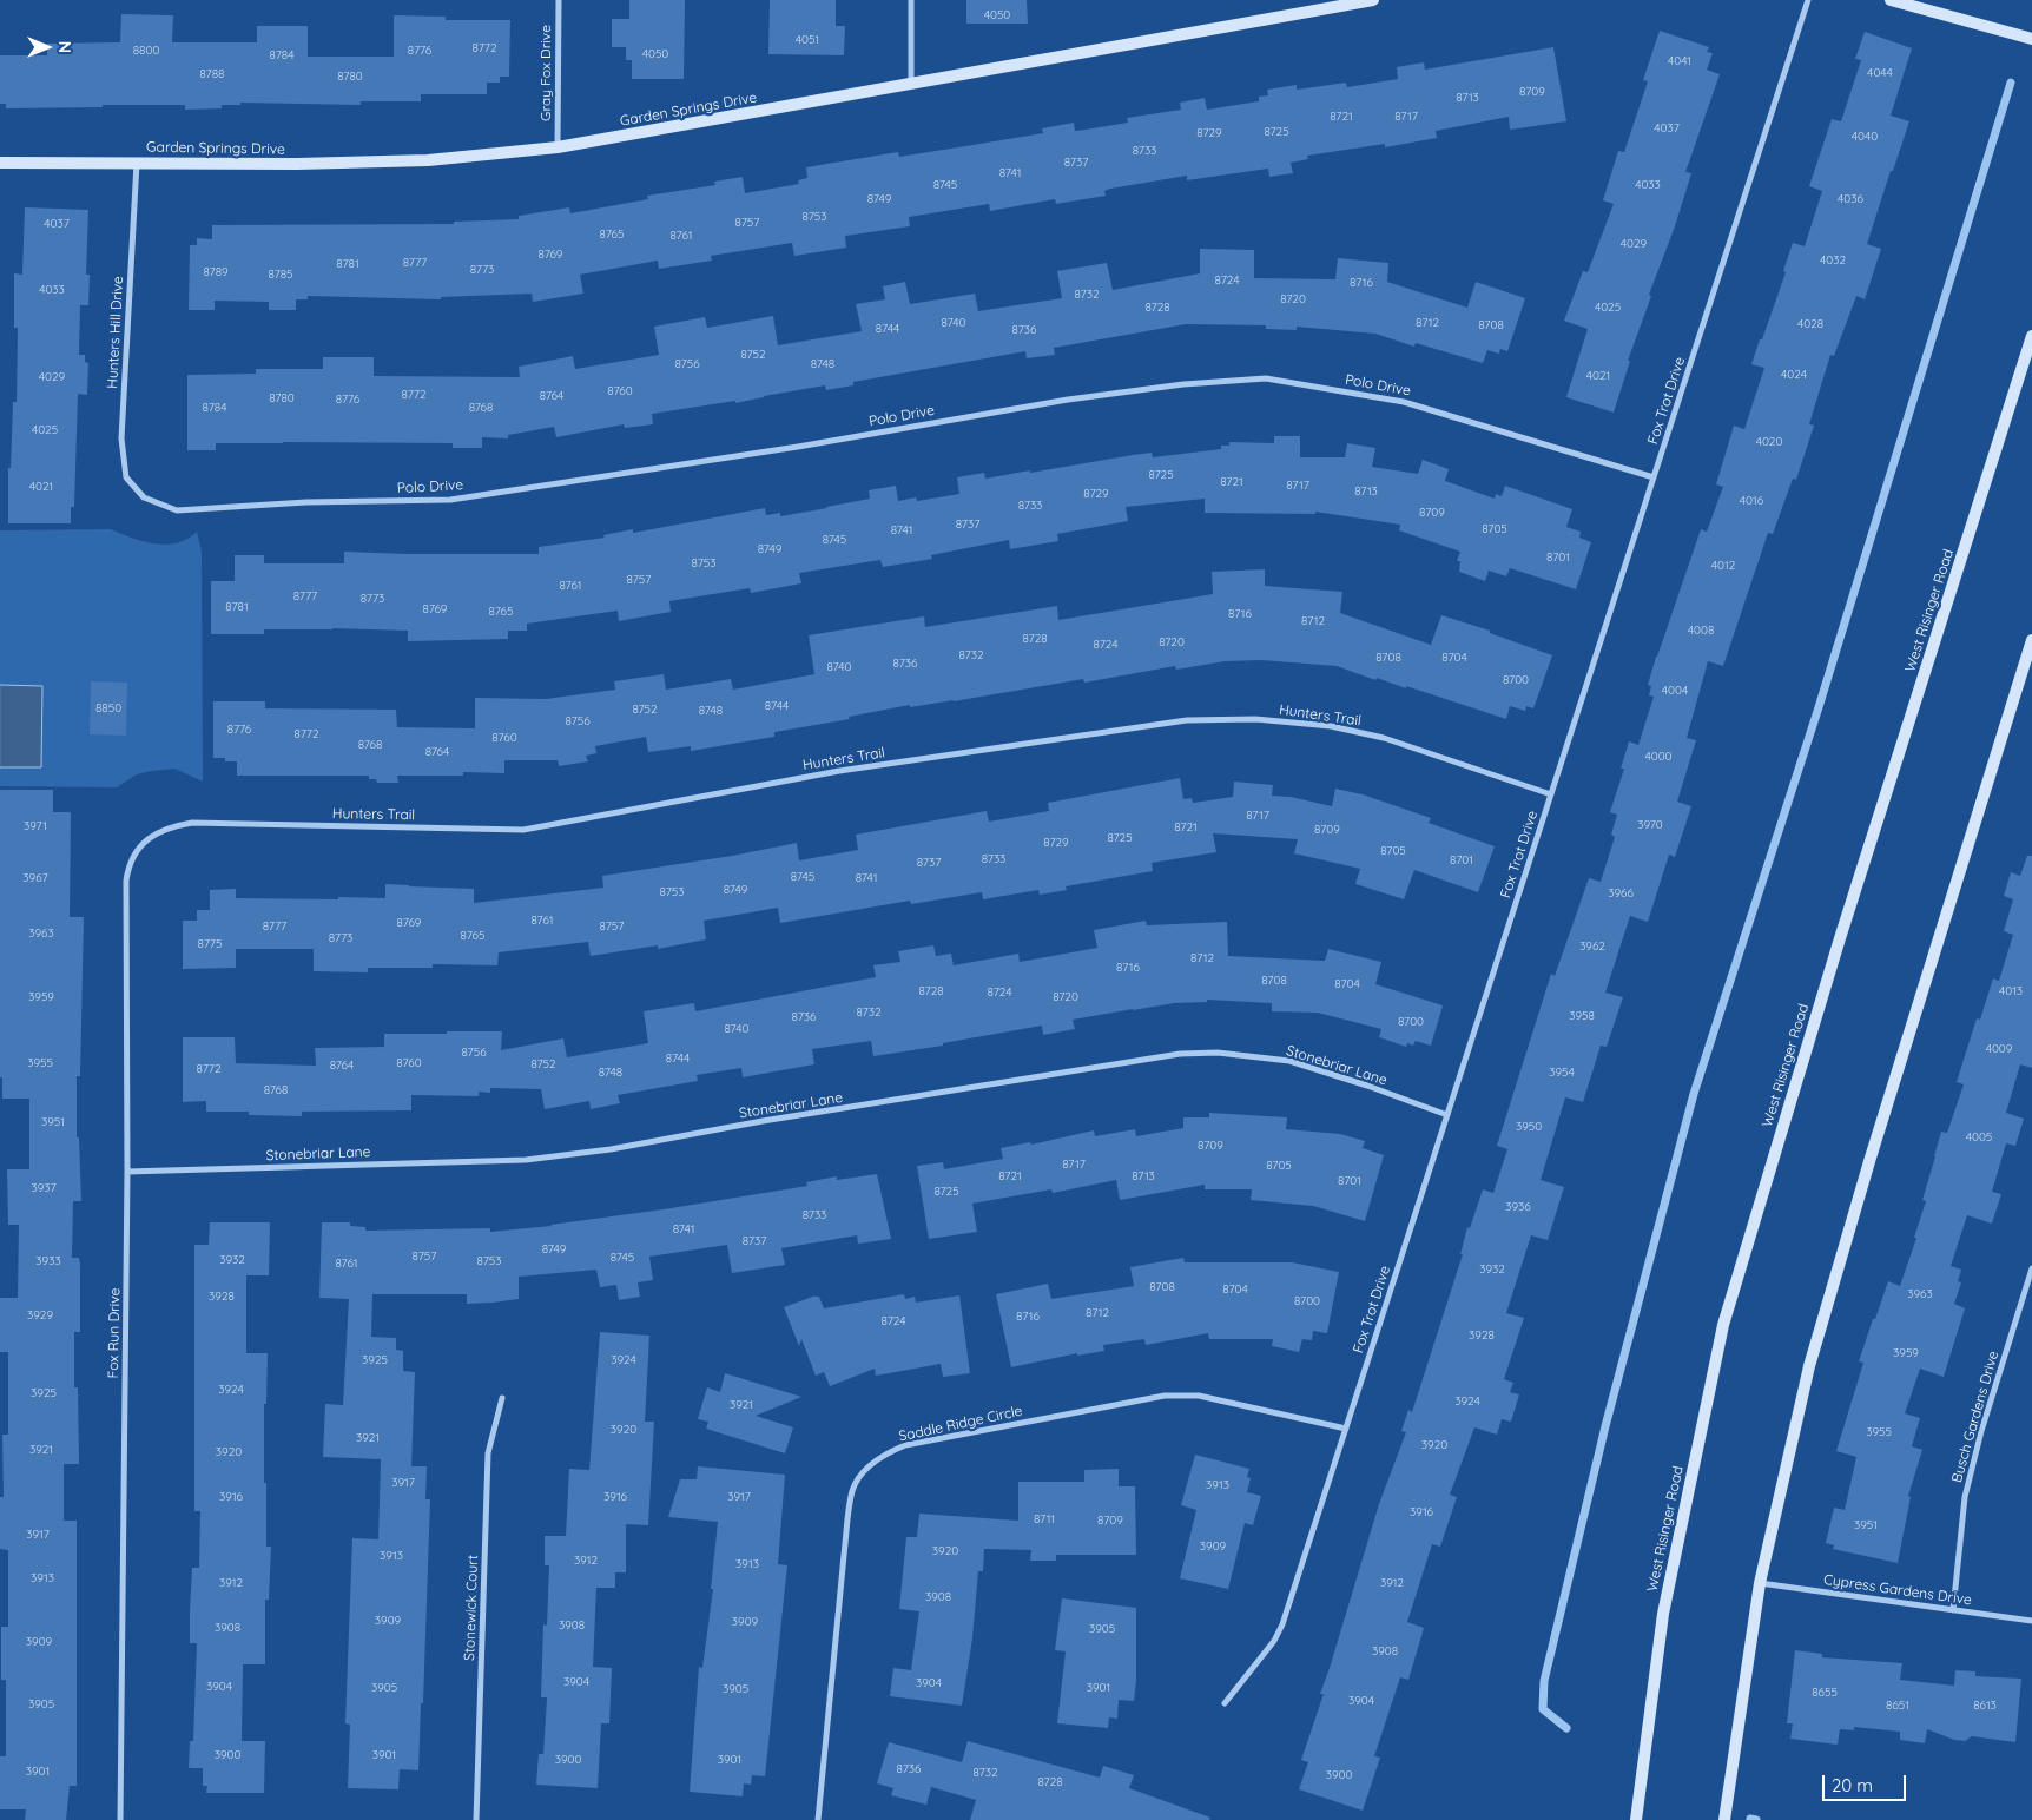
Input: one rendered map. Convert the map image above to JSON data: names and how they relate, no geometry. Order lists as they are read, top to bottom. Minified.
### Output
{"streets":{"main road":["Garden Springs Drive","West Risinger Road"],"street":["Gray Fox Drive","Hunters Hill Drive","Polo Drive","Fox Trot Drive","Hunters Trail","Stonebriar Lane","Fox Run Drive","Busch Gardens Drive","Saddle Ridge Circle","Cypress Gardens Drive","Stonewick Court"]},"crossings":[["Gray Fox Drive","Garden Springs Drive"],["Garden Springs Drive","Hunters Hill Drive"],["Hunters Hill Drive","Polo Drive"],["Polo Drive","Fox Trot Drive"],["Fox Trot Drive","Hunters Trail"],["Fox Trot Drive","Stonebriar Lane"],["Fox Trot Drive","Saddle Ridge Circle"],["Hunters Trail","Fox Run Drive"],["Stonebriar Lane","Fox Run Drive"],["Busch Gardens Drive","Cypress Gardens Drive"]],"house_numbers":["4050","4051","8772","8800","8776","4050","8784","4041","4044","8788","8780","8709","8713","8721","8717","4037","8725","8729","4040","8733","8737","8741","8745","4033","8749","4036","8753","8757","4037","8765","8761","4029","8769","4032","8777","8781","8773","8789","8785","8724","8716","4033","8732","8720","8728","4025","8740","8712","4028","8708","8744","8736","8752","8756","8748","4024","4021","4029","8760","8772","8764","8780","8776","8784","8768","4025","4020","8725","8721","8717","4021","8713","8729","4016","8733","8709","8737","8705","8741","8745","8749","8701","8753","4012","8757","8761","8777","8773","8781","8769","8765","8716","8712","4008","8728","8720","8724","8732","8708","8704","8736","8740","8700","4004","8744","8850","8752","8748","8756","8776","8772","8760","8768","8764","4000","8717","3970","3971","8721","8709","8725","8729","8705","8733","8701","8737","8745","3967","8741","8749","8753","3966","8761","8769","8777","8757","3963","8765","8773","8775","3962","8712","8716","8708","8704","8728","4013","8724","3959","8720","8732","3958","8736","8700","8740","4009","8756","8744","3955","8760","8752","8764","8772","8748","3954","8768","3951","3950","4005","8709","8717","8705","8721","8713","8701","3937","8725","3936","8733","8741","8737","8749","8757","8745","3932","3933","8753","8761","3932","8708","8704","3963","3928","8700","8712","3929","8716","8724","3928","3959","3925","3924","3924","3925","3924","3921","3920","3955","3921","3920","3921","3920","3917","3913","3916","3916","3917","3916","8711","8709","3951","3917","3909","3920","3913","3912","3913","3913","3912","3912","3908","3909","3909","3908","3908","3905","3909","3908","3904","3904","3904","3905","3901","3905","8655","3904","3905","8651","8613","3900","3901","3900","3901","8736","3901","8732","3900","8728"],"scale_bar":"20 m","north":"right"}
